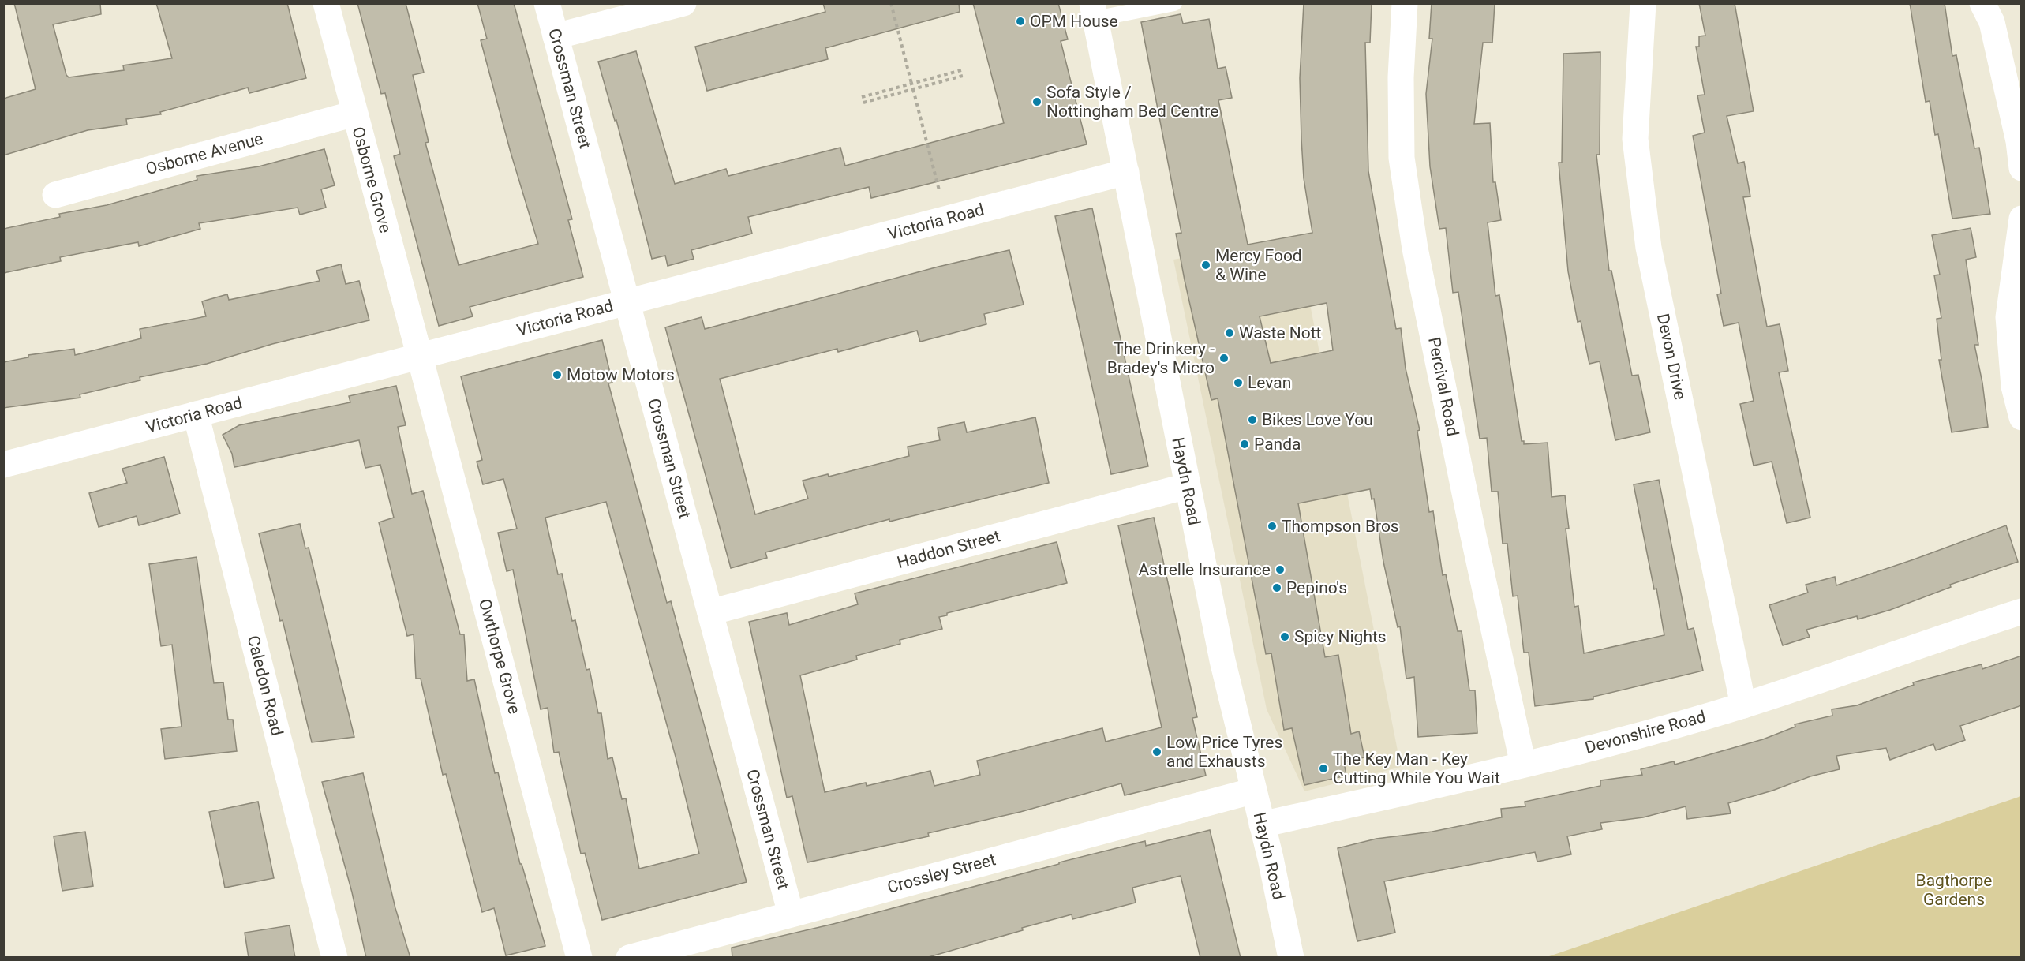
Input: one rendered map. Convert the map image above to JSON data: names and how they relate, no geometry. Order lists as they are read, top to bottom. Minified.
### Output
{"streets":{"street":["Crossman Street","Osborne Avenue","Osborne Grove","Victoria Road","Devon Drive","Percival Road","Haydn Road","Haddon Street","Owthorpe Grove","Caledon Road","Devonshire Road","Crossley Street"]},"crossings":[["Crossman Street","Victoria Road"],["Crossman Street","Haddon Street"],["Crossman Street","Crossley Street"],["Osborne Avenue","Osborne Grove"],["Osborne Grove","Victoria Road"],["Osborne Grove","Owthorpe Grove"],["Victoria Road","Haydn Road"],["Victoria Road","Owthorpe Grove"],["Victoria Road","Caledon Road"],["Devon Drive","Devonshire Road"],["Percival Road","Devonshire Road"],["Haydn Road","Haddon Street"],["Haydn Road","Devonshire Road"],["Haydn Road","Crossley Street"]],"parks":["Bagthorpe Gardens"],"places":["OPM House","Sofa Style / Nottingham Bed Centre","Mercy Food & Wine","Waste Nott","The Drinkery - Bradey's Micro","Motow Motors","Levan","Bikes Love You","Panda","Thompson Bros","Astrelle Insurance","Pepino's","Spicy Nights","Low Price Tyres and Exhausts","The Key Man - Key Cutting While You Wait"]}
